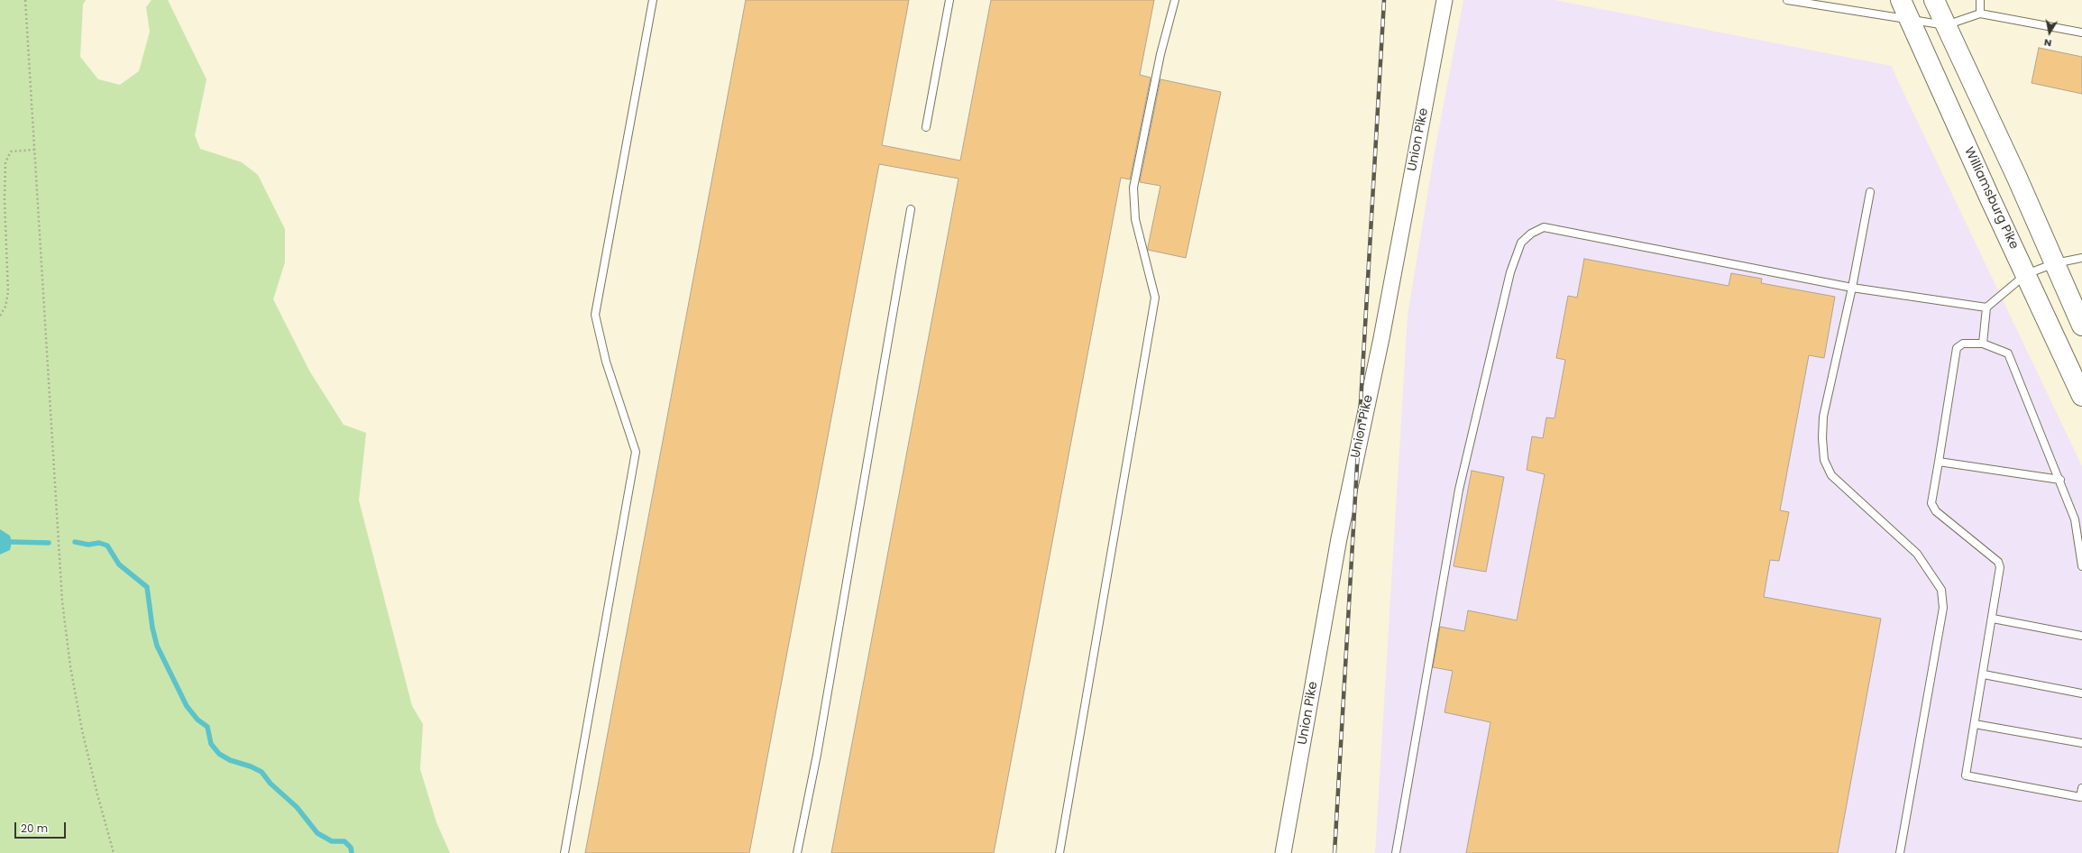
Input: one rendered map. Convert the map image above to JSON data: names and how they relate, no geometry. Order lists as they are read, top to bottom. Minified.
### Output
{"streets":{"main road":["Williamsburg Pike"],"street":["Union Pike"]},"scale_bar":"20 m","north":"bottom"}
